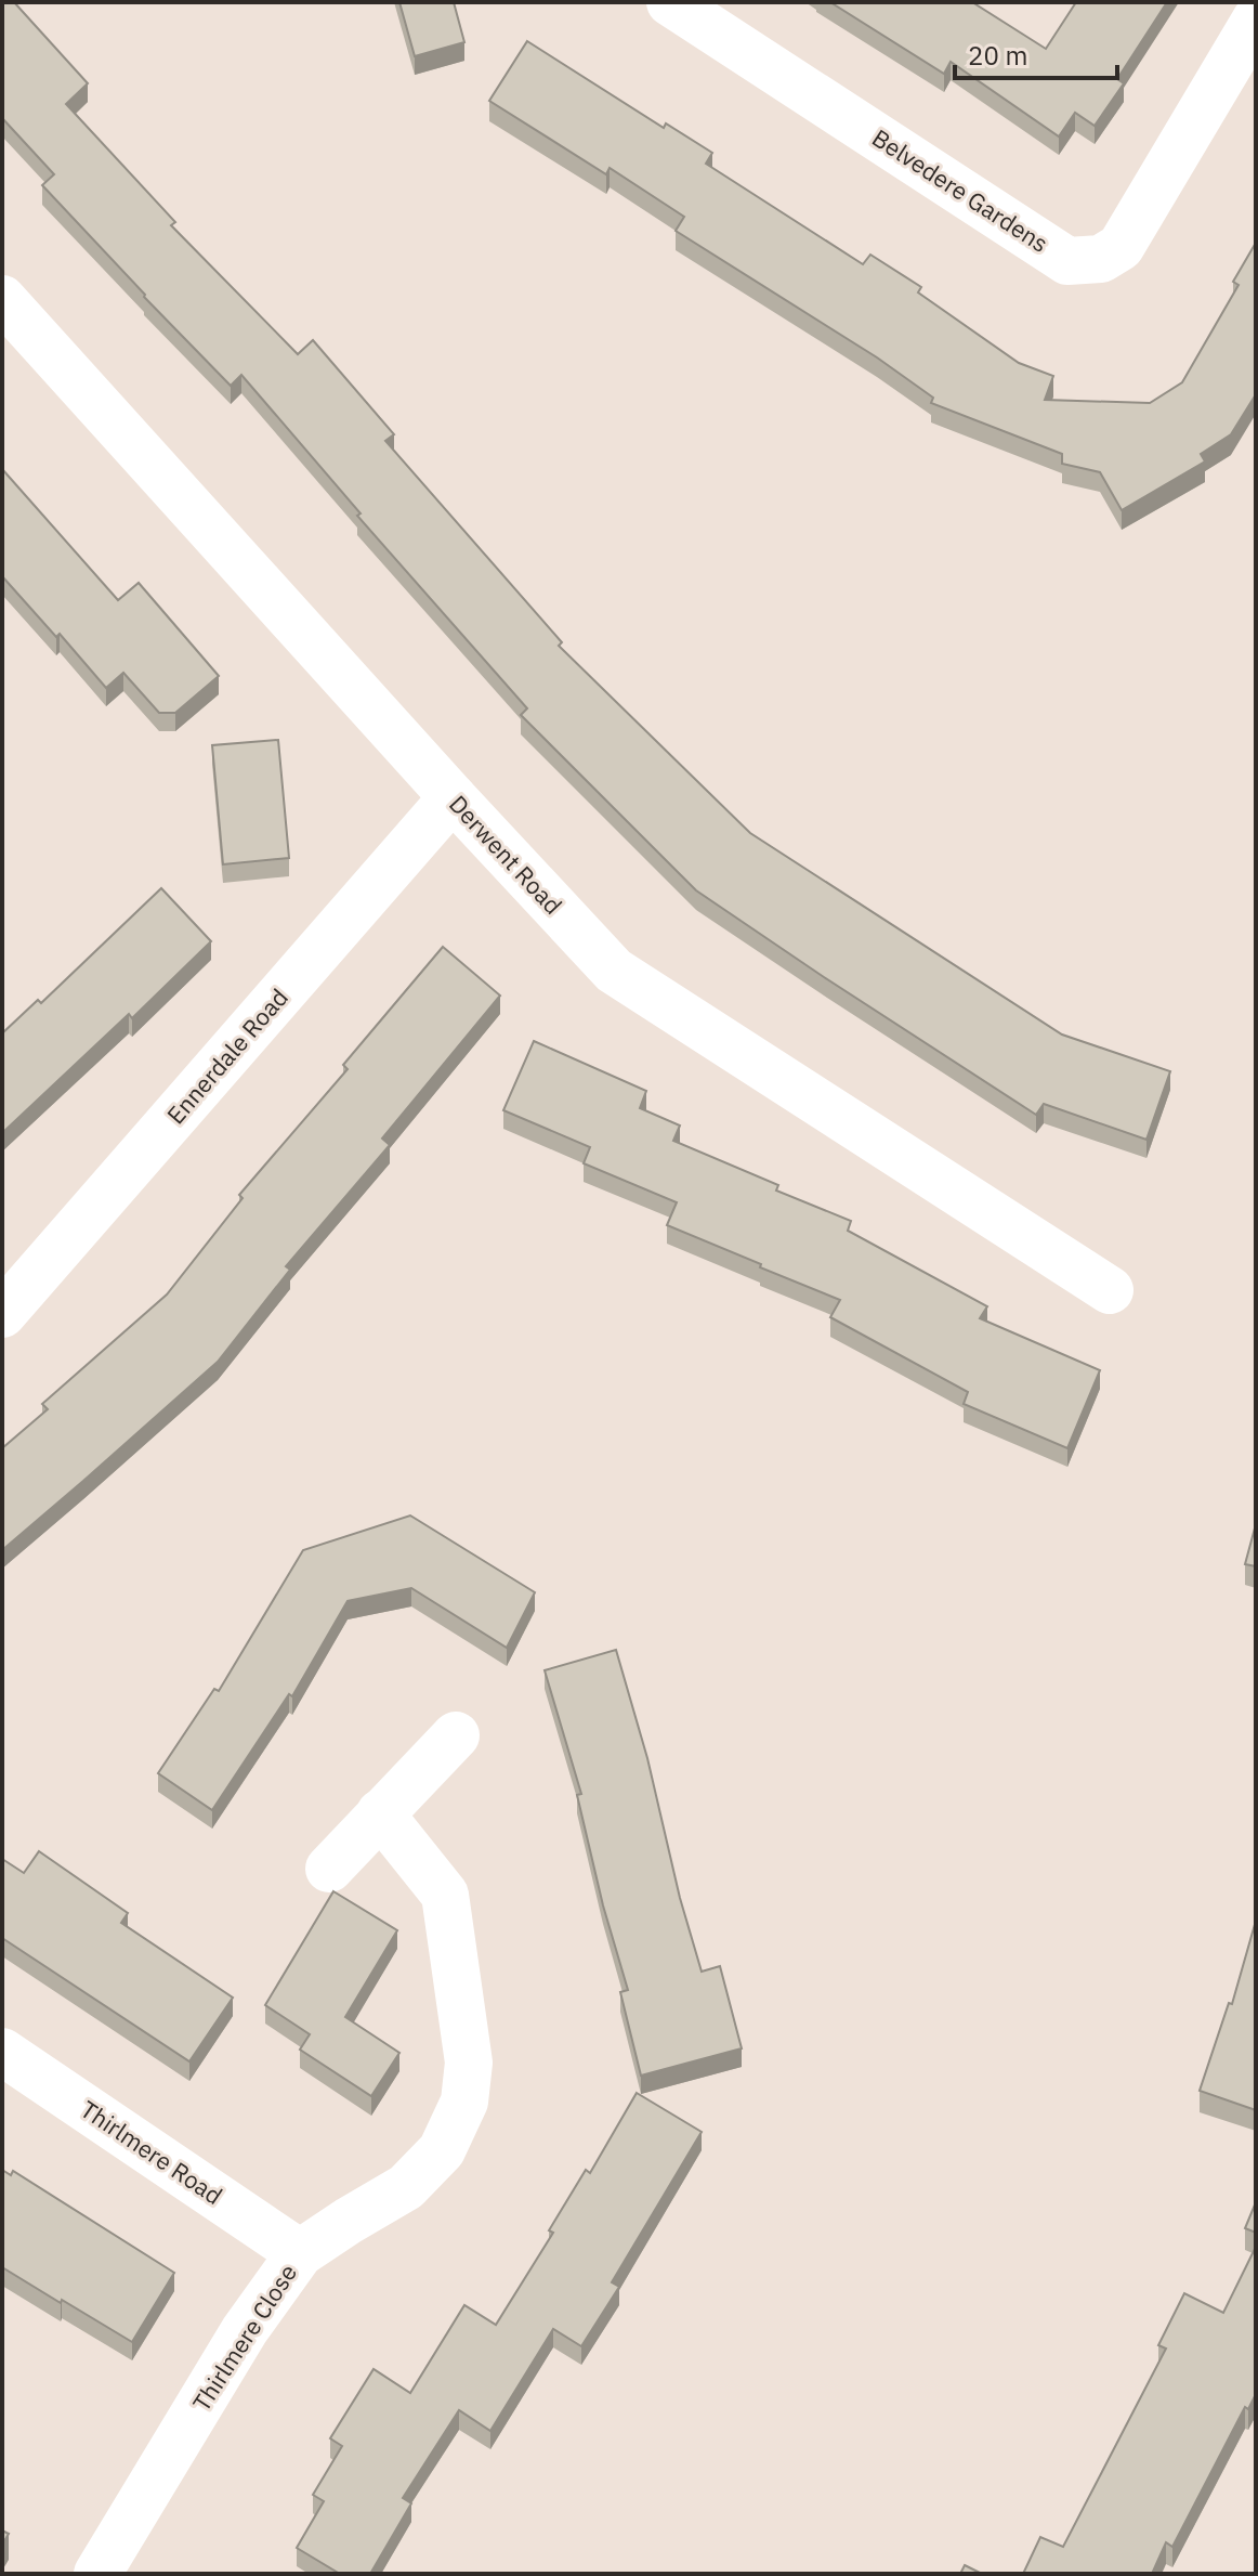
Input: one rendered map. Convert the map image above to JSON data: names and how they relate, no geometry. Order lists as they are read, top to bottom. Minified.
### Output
{"streets":{"street":["Belvedere Gardens","Derwent Road","Ennerdale Road","Thirlmere Road","Thirlmere Close"]},"crossings":[["Derwent Road","Ennerdale Road"],["Thirlmere Road","Thirlmere Close"]],"scale_bar":"20 m"}
